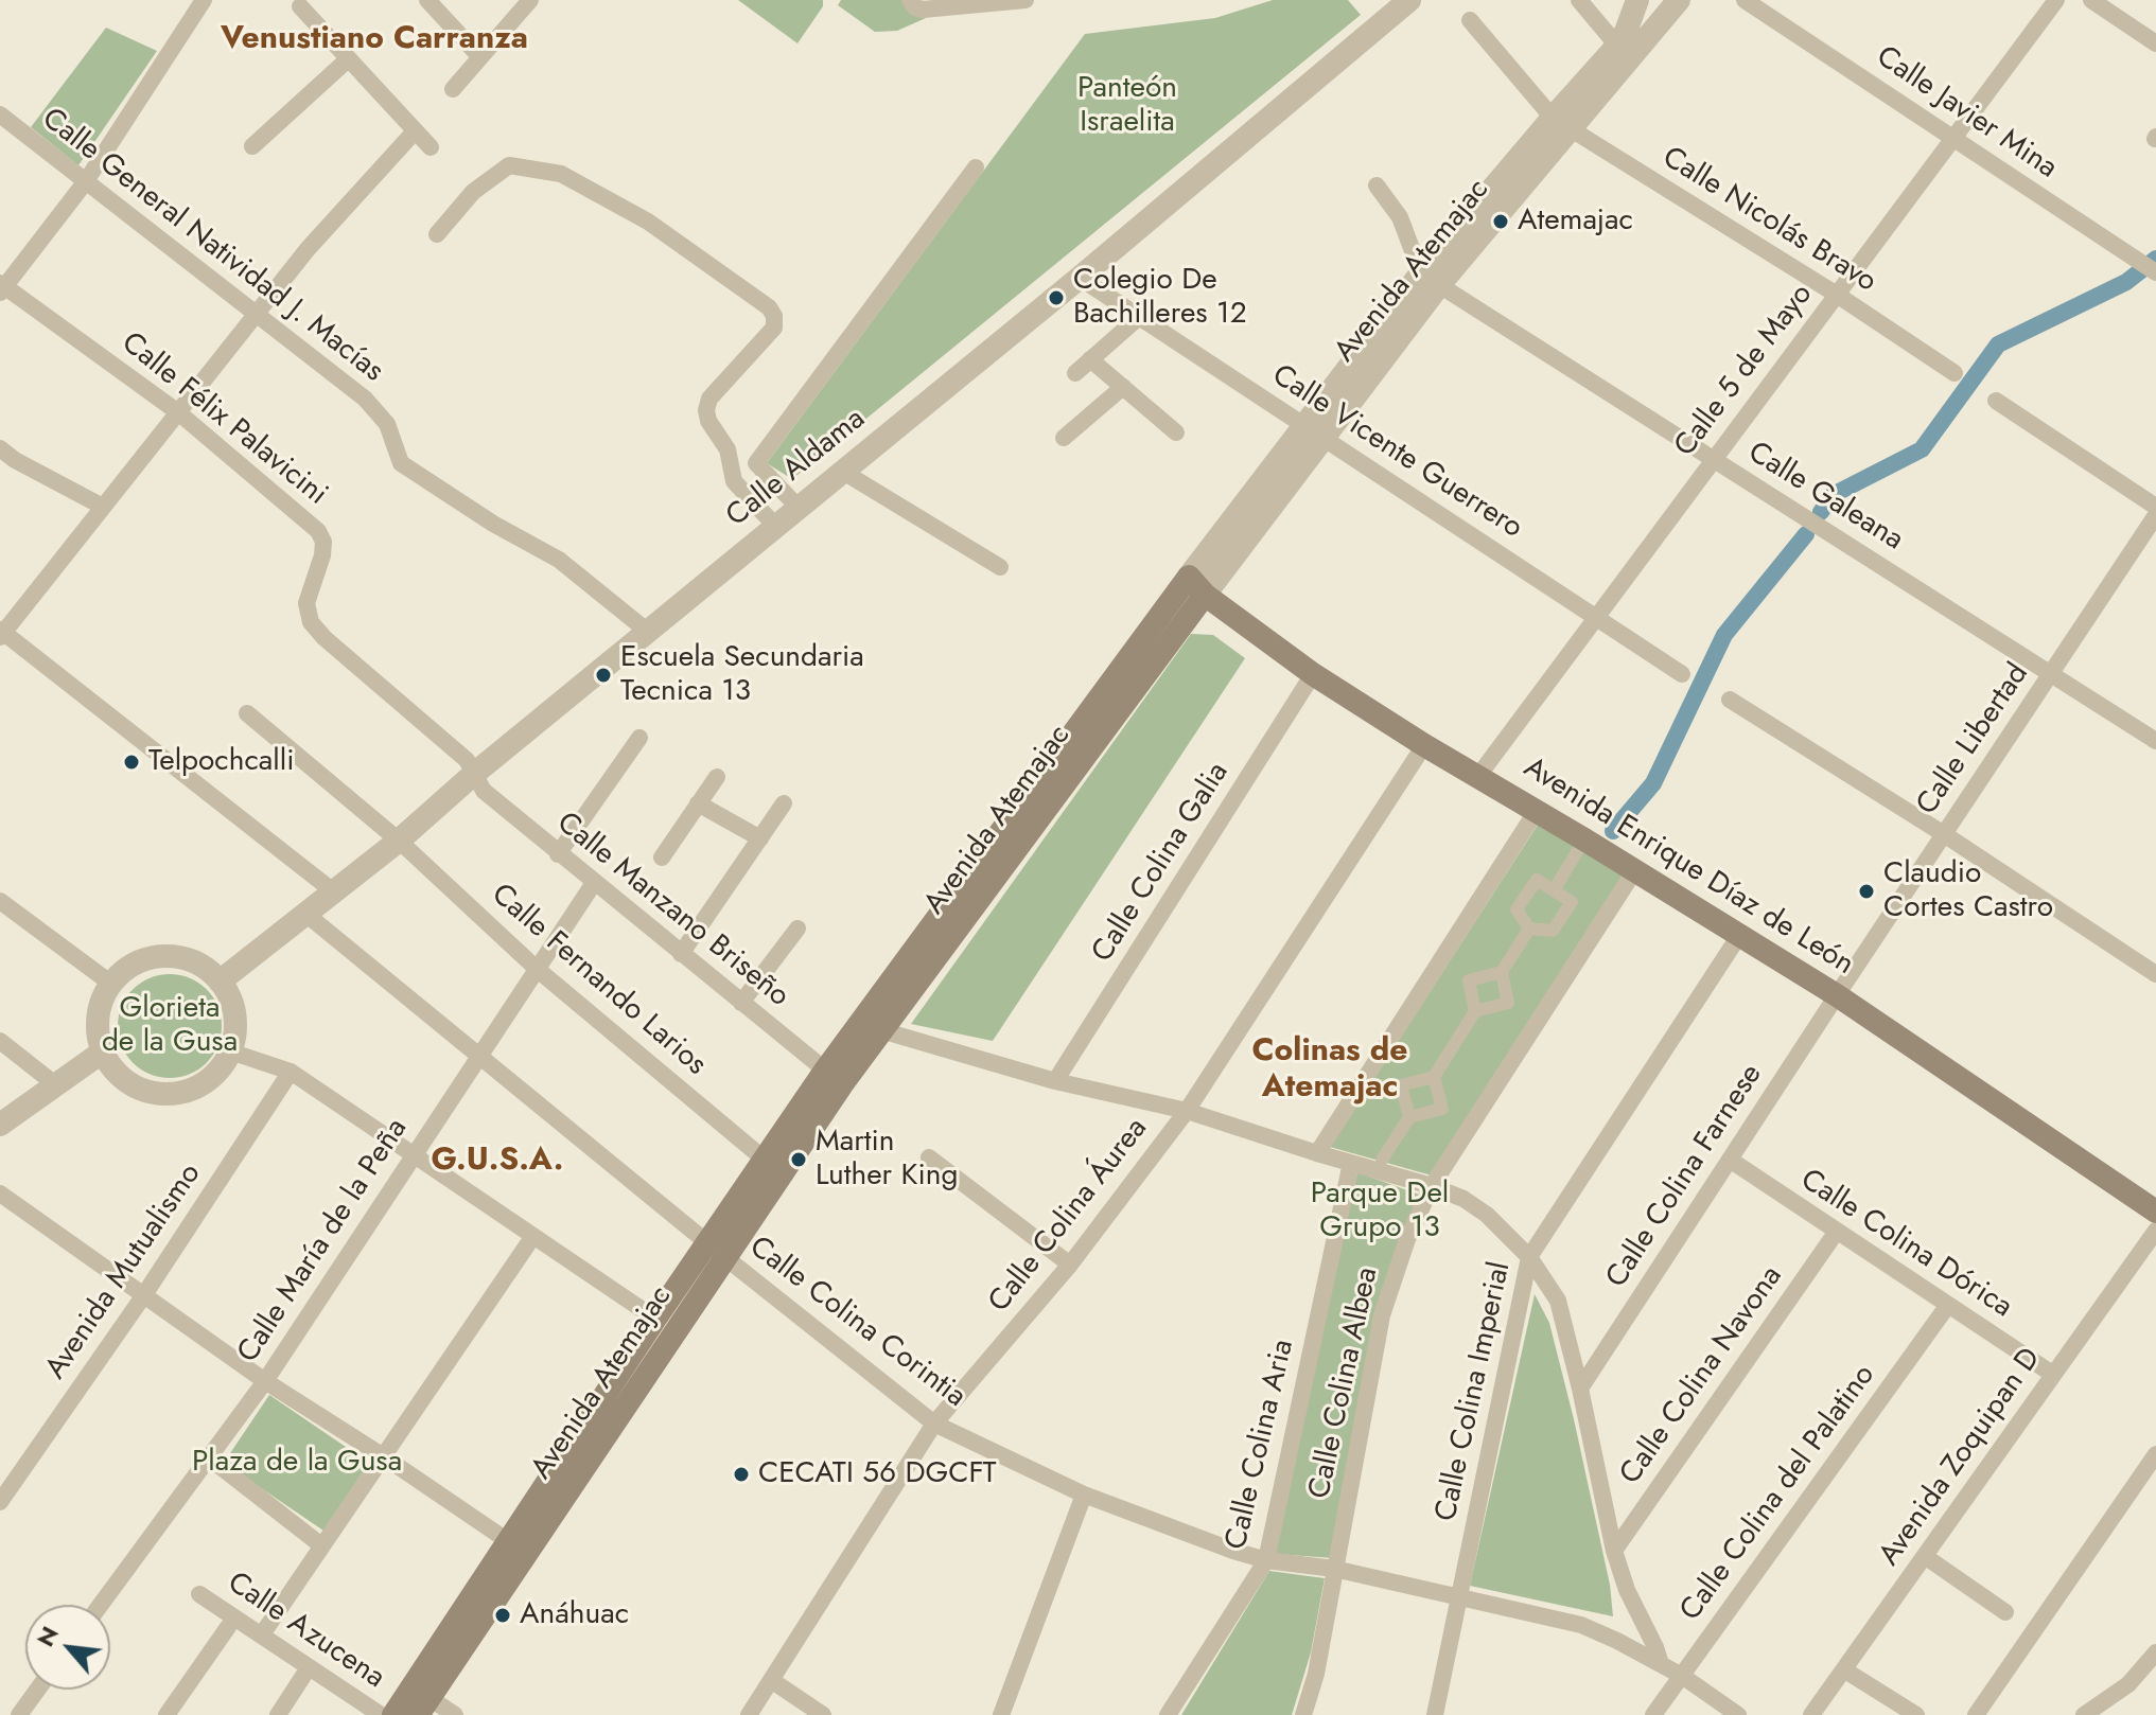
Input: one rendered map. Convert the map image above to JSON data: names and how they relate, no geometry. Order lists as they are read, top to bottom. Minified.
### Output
{"streets":{"main road":["Avenida Atemajac","Avenida Enrique Díaz de León"],"street":["Calle Javier Mina","Calle Nicolás Bravo","Calle General Natividad J. Macías","Calle 5 de Mayo","Calle Félix Palavicini","Calle Vicente Guerrero","Calle Aldama","Calle Galeana","Calle Libertad","Calle Colina Galia","Calle Manzano Briseño","Calle Fernando Larios","Calle Colina Farnese","Calle Colina Áurea","Calle María de la Peña","Calle Colina Dórica","Avenida Mutualismo","Calle Colina Corintia","Calle Colina Navona","Calle Colina Albea","Calle Colina Imperial","Calle Colina Aria","Avenida Zoquipan D","Calle Colina del Palatino","Calle Azucena"]},"crossings":[["Calle Javier Mina","Calle 5 de Mayo"],["Calle Nicolás Bravo","Avenida Atemajac"],["Calle Nicolás Bravo","Calle 5 de Mayo"],["Calle General Natividad J. Macías","Calle Aldama"],["Avenida Atemajac","Calle Vicente Guerrero"],["Avenida Atemajac","Calle Galeana"],["Avenida Atemajac","Avenida Enrique Díaz de León"],["Avenida Atemajac","Calle Manzano Briseño"],["Avenida Atemajac","Calle Fernando Larios"],["Avenida Atemajac","Calle Colina Corintia"],["Calle 5 de Mayo","Calle Vicente Guerrero"],["Calle 5 de Mayo","Calle Galeana"],["Calle 5 de Mayo","Avenida Enrique Díaz de León"],["Calle Félix Palavicini","Calle Aldama"],["Calle Félix Palavicini","Calle Manzano Briseño"],["Calle Vicente Guerrero","Calle Aldama"],["Calle Aldama","Calle Manzano Briseño"],["Calle Aldama","Calle Fernando Larios"],["Calle Aldama","Calle Colina Corintia"],["Calle Galeana","Calle Libertad"],["Calle Libertad","Avenida Enrique Díaz de León"],["Calle Libertad","Calle Colina Farnese"],["Calle Colina Galia","Avenida Enrique Díaz de León"],["Avenida Enrique Díaz de León","Calle Colina Farnese"],["Avenida Enrique Díaz de León","Calle Colina Áurea"],["Avenida Enrique Díaz de León","Calle Colina Albea"],["Avenida Enrique Díaz de León","Calle Colina Imperial"],["Calle Manzano Briseño","Calle María de la Peña"],["Calle Fernando Larios","Calle María de la Peña"],["Calle Colina Farnese","Calle Colina Dórica"],["Calle Colina Áurea","Calle Colina Corintia"],["Calle María de la Peña","Calle Colina Corintia"],["Calle Colina Dórica","Calle Colina Navona"],["Calle Colina Dórica","Avenida Zoquipan D"],["Calle Colina Dórica","Calle Colina del Palatino"],["Calle Colina Corintia","Calle Colina Albea"],["Calle Colina Corintia","Calle Colina Imperial"],["Calle Colina Corintia","Calle Colina Aria"],["Calle Colina Corintia","Calle Colina del Palatino"]],"districts":["Venustiano Carranza","Colinas de Atemajac","G.U.S.A."],"parks":["Panteón Israelita","Glorieta de la Gusa","Parque Del Grupo 13","Plaza de la Gusa"],"places":["Atemajac","Colegio De Bachilleres 12","Escuela Secundaria Tecnica 13","Telpochcalli","Claudio Cortes Castro","Martin Luther King","CECATI 56 DGCFT","Anáhuac"],"north":"top left"}
